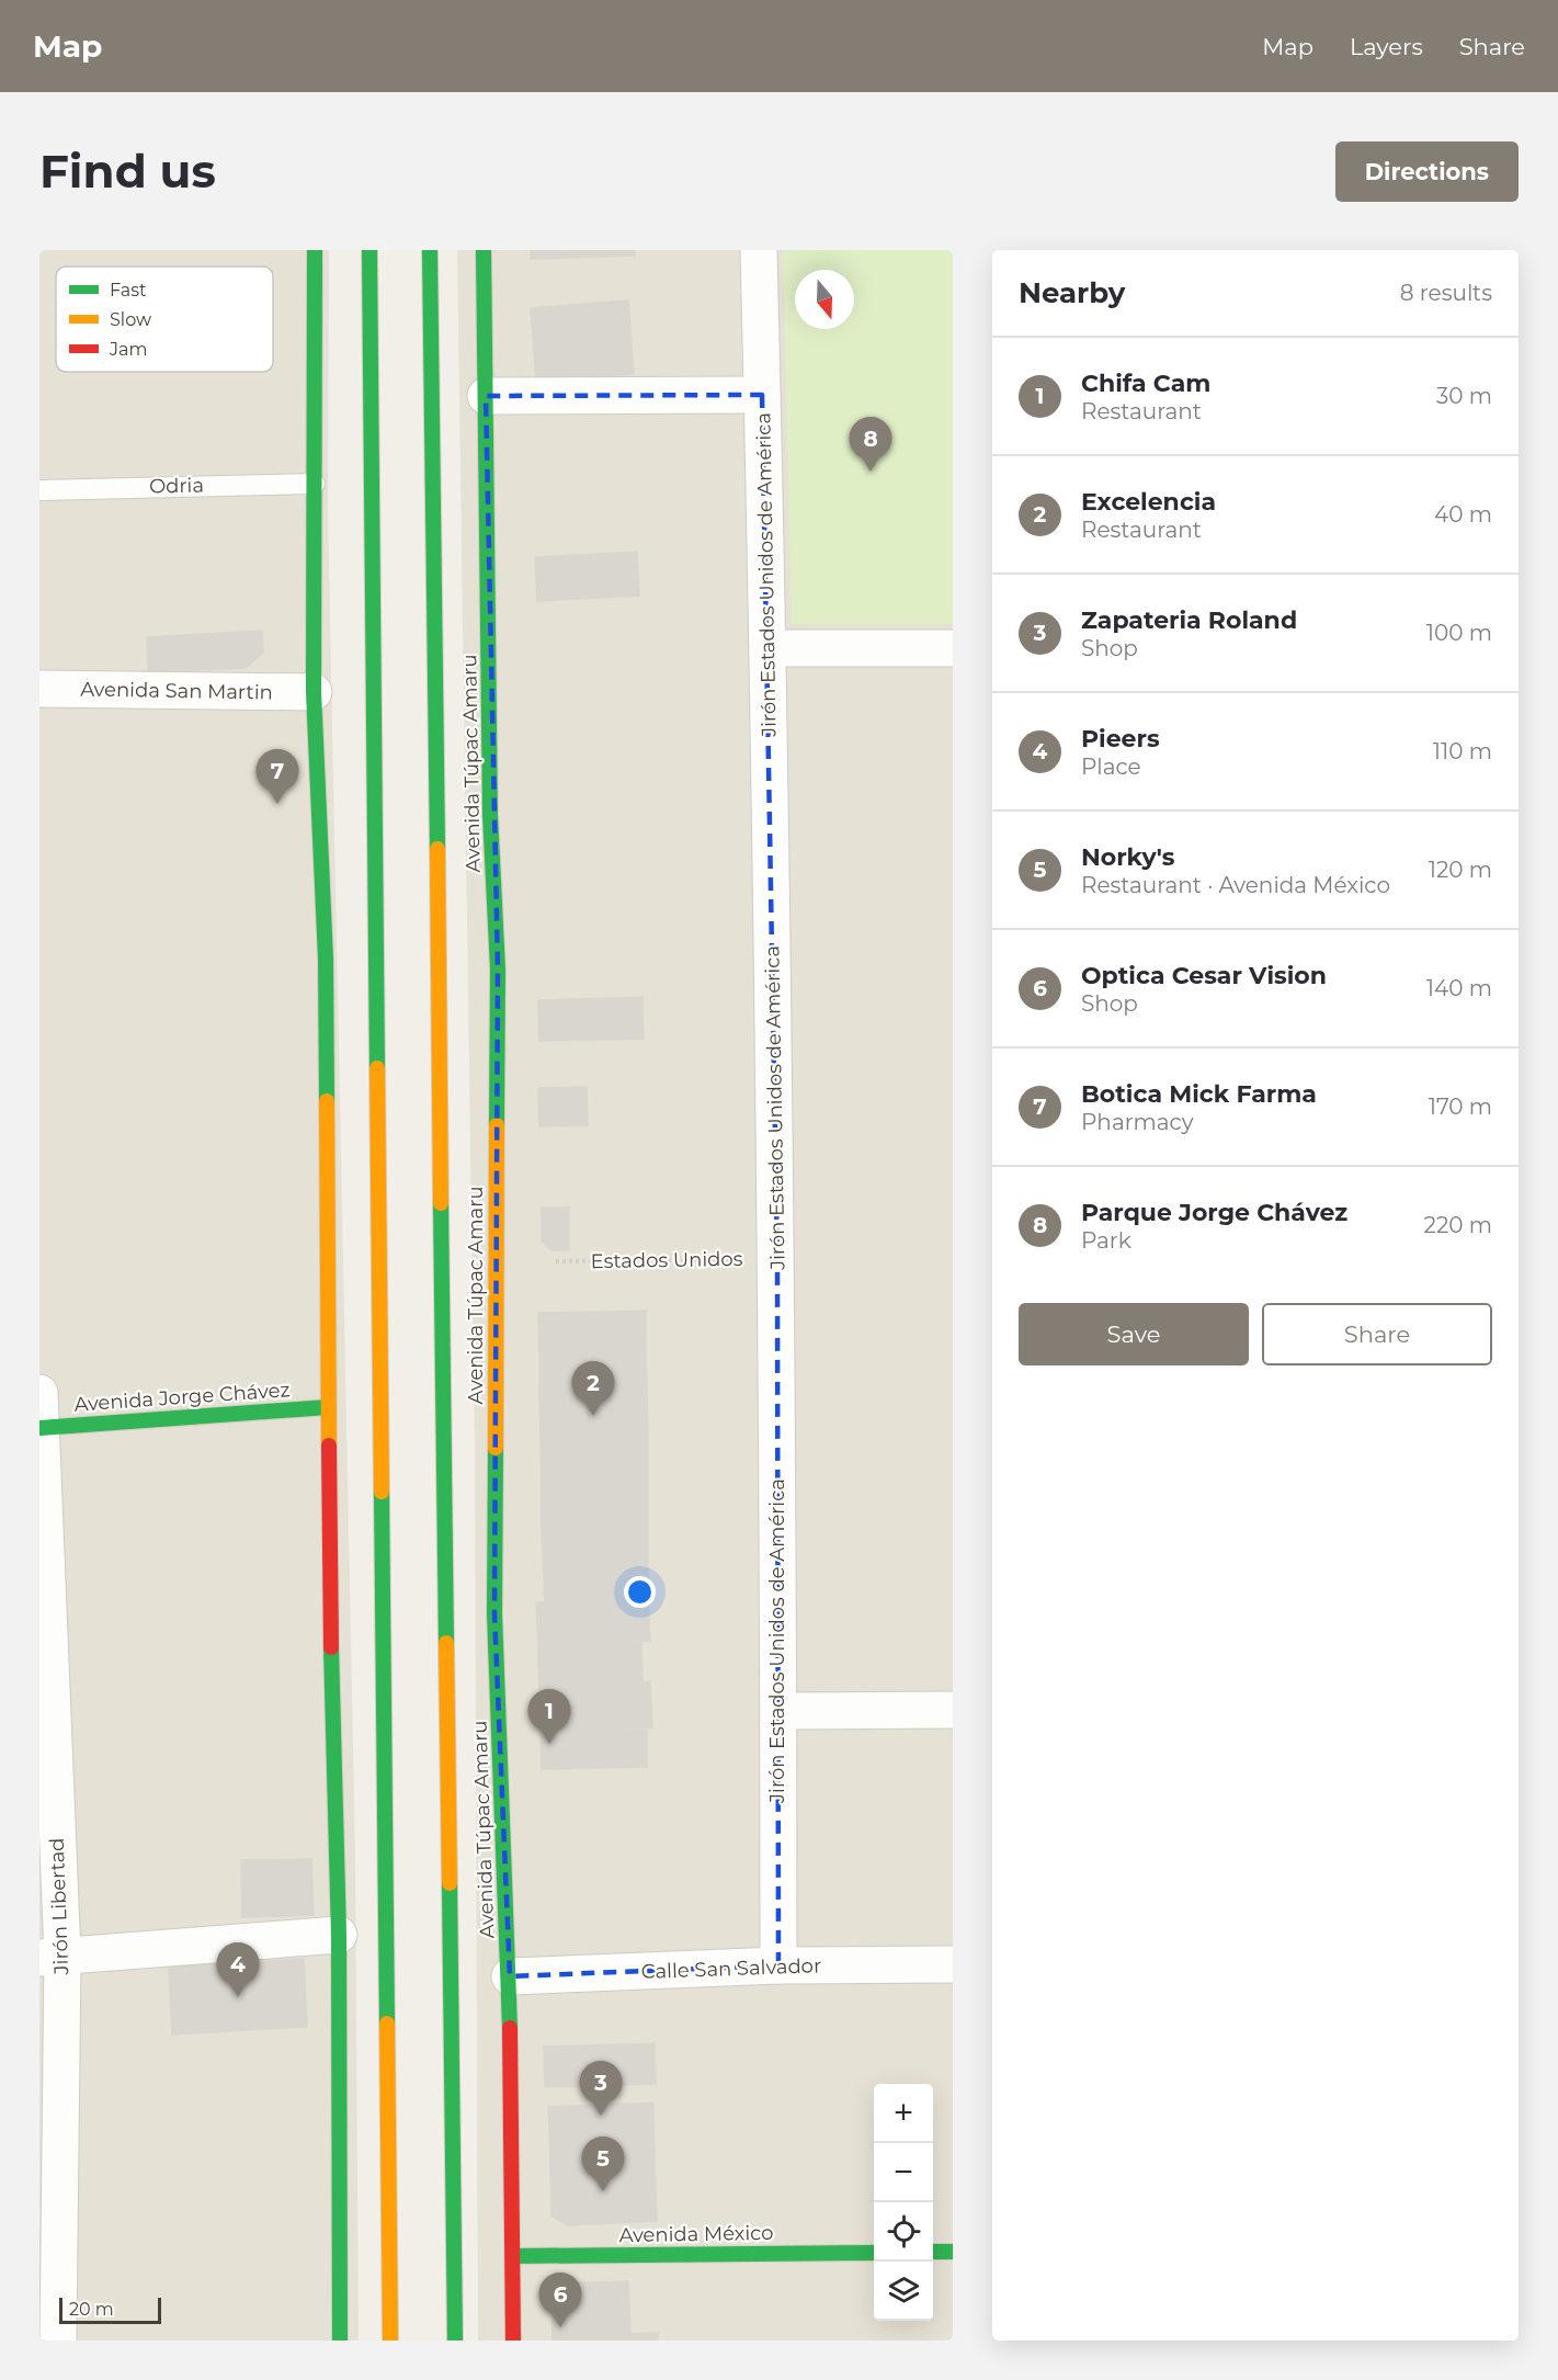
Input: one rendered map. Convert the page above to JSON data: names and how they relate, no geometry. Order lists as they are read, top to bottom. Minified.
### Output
{"streets":{"main road":["Avenida Túpac Amaru","Avenida Jorge Chávez","Avenida México"],"street":["Jirón Estados Unidos de América","Avenida San Martin","Jirón Libertad","Calle San Salvador"],"lane":["Odria"],"path":["Estados Unidos"]},"crossings":[["Jirón Estados Unidos de América","Estados Unidos"],["Jirón Estados Unidos de América","Calle San Salvador"],["Avenida Túpac Amaru","Calle San Salvador"],["Avenida Túpac Amaru","Avenida México"],["Avenida Jorge Chávez","Jirón Libertad"]],"legend":["Fast","Slow","Jam"],"scale_bar":"20 m","north":"bottom","page":{"header":"Map","nav":["Map","Layers","Share"],"buttons":["Directions",["Save","Share"]],"title":"Find us","heading":["Nearby","8 results"],"list":[{"mark":"1","name":"Chifa Cam","note":"Restaurant","value":"30 m"},{"mark":"2","name":"Excelencia","note":"Restaurant","value":"40 m"},{"mark":"3","name":"Zapateria Roland","note":"Shop","value":"100 m"},{"mark":"4","name":"Pieers","note":"Place","value":"110 m"},{"mark":"5","name":"Norky's","note":"Restaurant · Avenida México","value":"120 m"},{"mark":"6","name":"Optica Cesar Vision","note":"Shop","value":"140 m"},{"mark":"7","name":"Botica Mick Farma","note":"Pharmacy","value":"170 m"},{"mark":"8","name":"Parque Jorge Chávez","note":"Park","value":"220 m"}],"pins":["8","7","2","1","4","3","5","6"],"map_buttons":["+","−"],"scale":"20 m"}}
